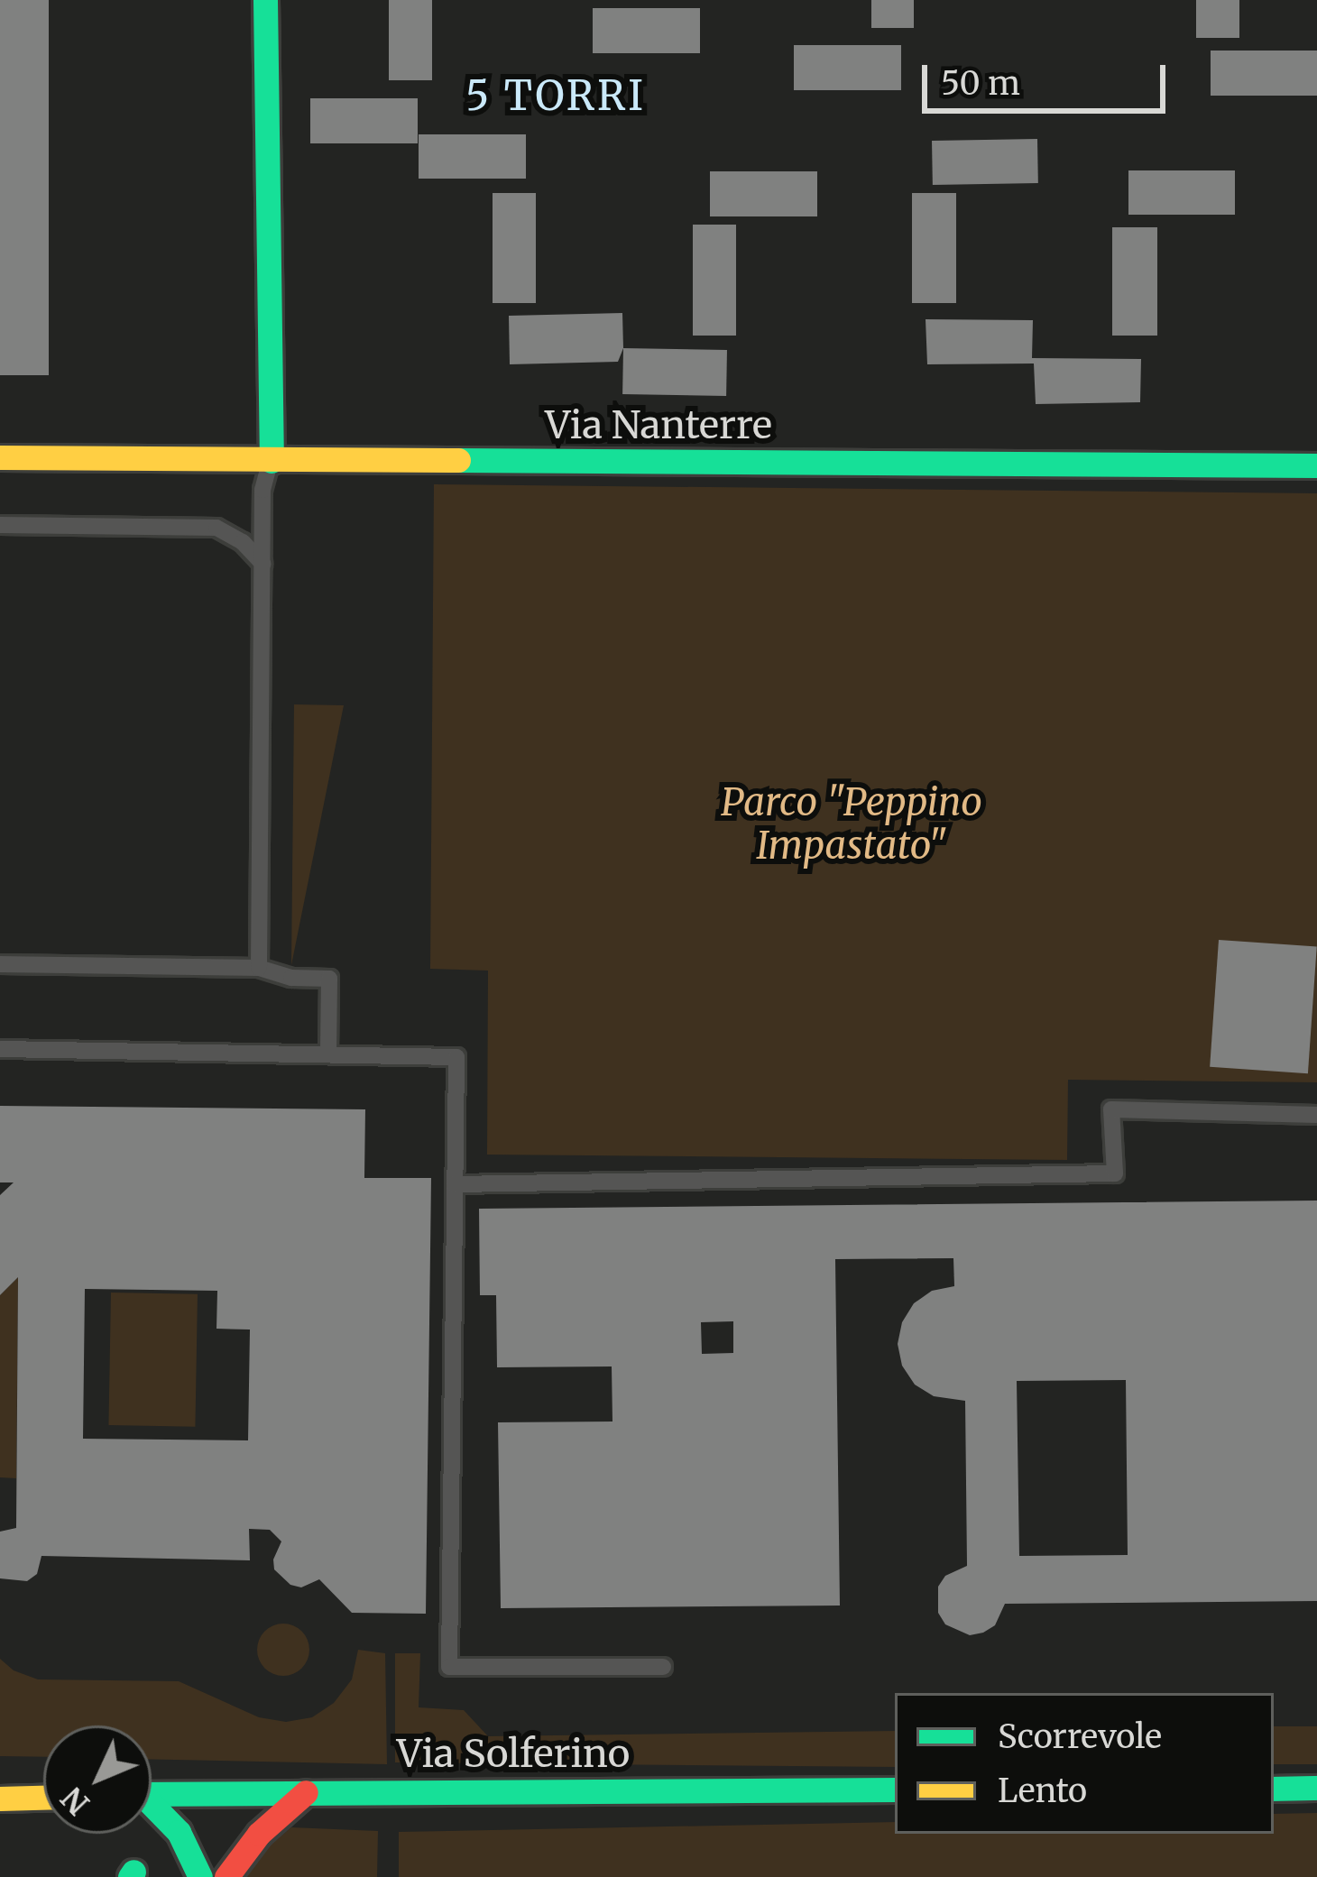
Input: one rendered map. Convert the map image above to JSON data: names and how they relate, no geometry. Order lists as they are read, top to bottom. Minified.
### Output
{"streets":{"street":["Via Nanterre","Via Solferino"]},"districts":["5 TORRI"],"parks":["Parco \"Peppino Impastato\""],"legend":["Scorrevole","Lento"],"scale_bar":"50 m","north":"bottom left"}
